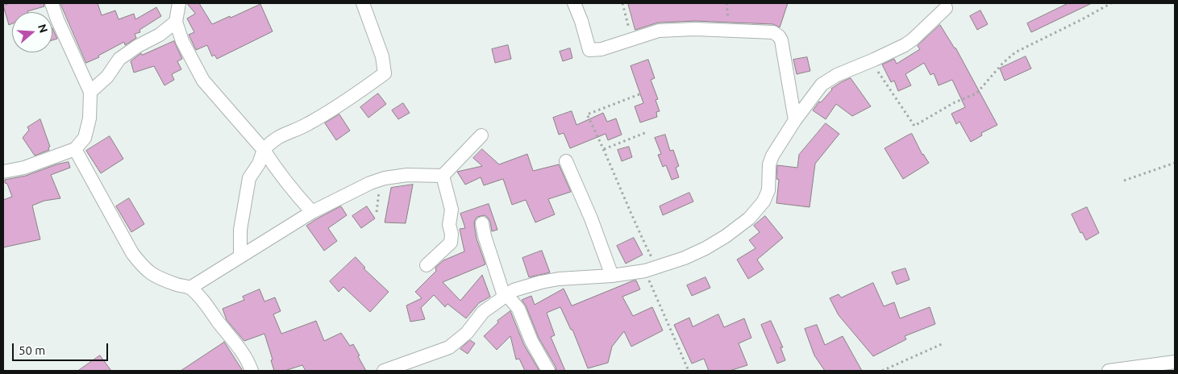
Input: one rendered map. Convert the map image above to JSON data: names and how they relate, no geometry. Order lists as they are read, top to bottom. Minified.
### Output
{"scale_bar":"50 m","north":"right"}
